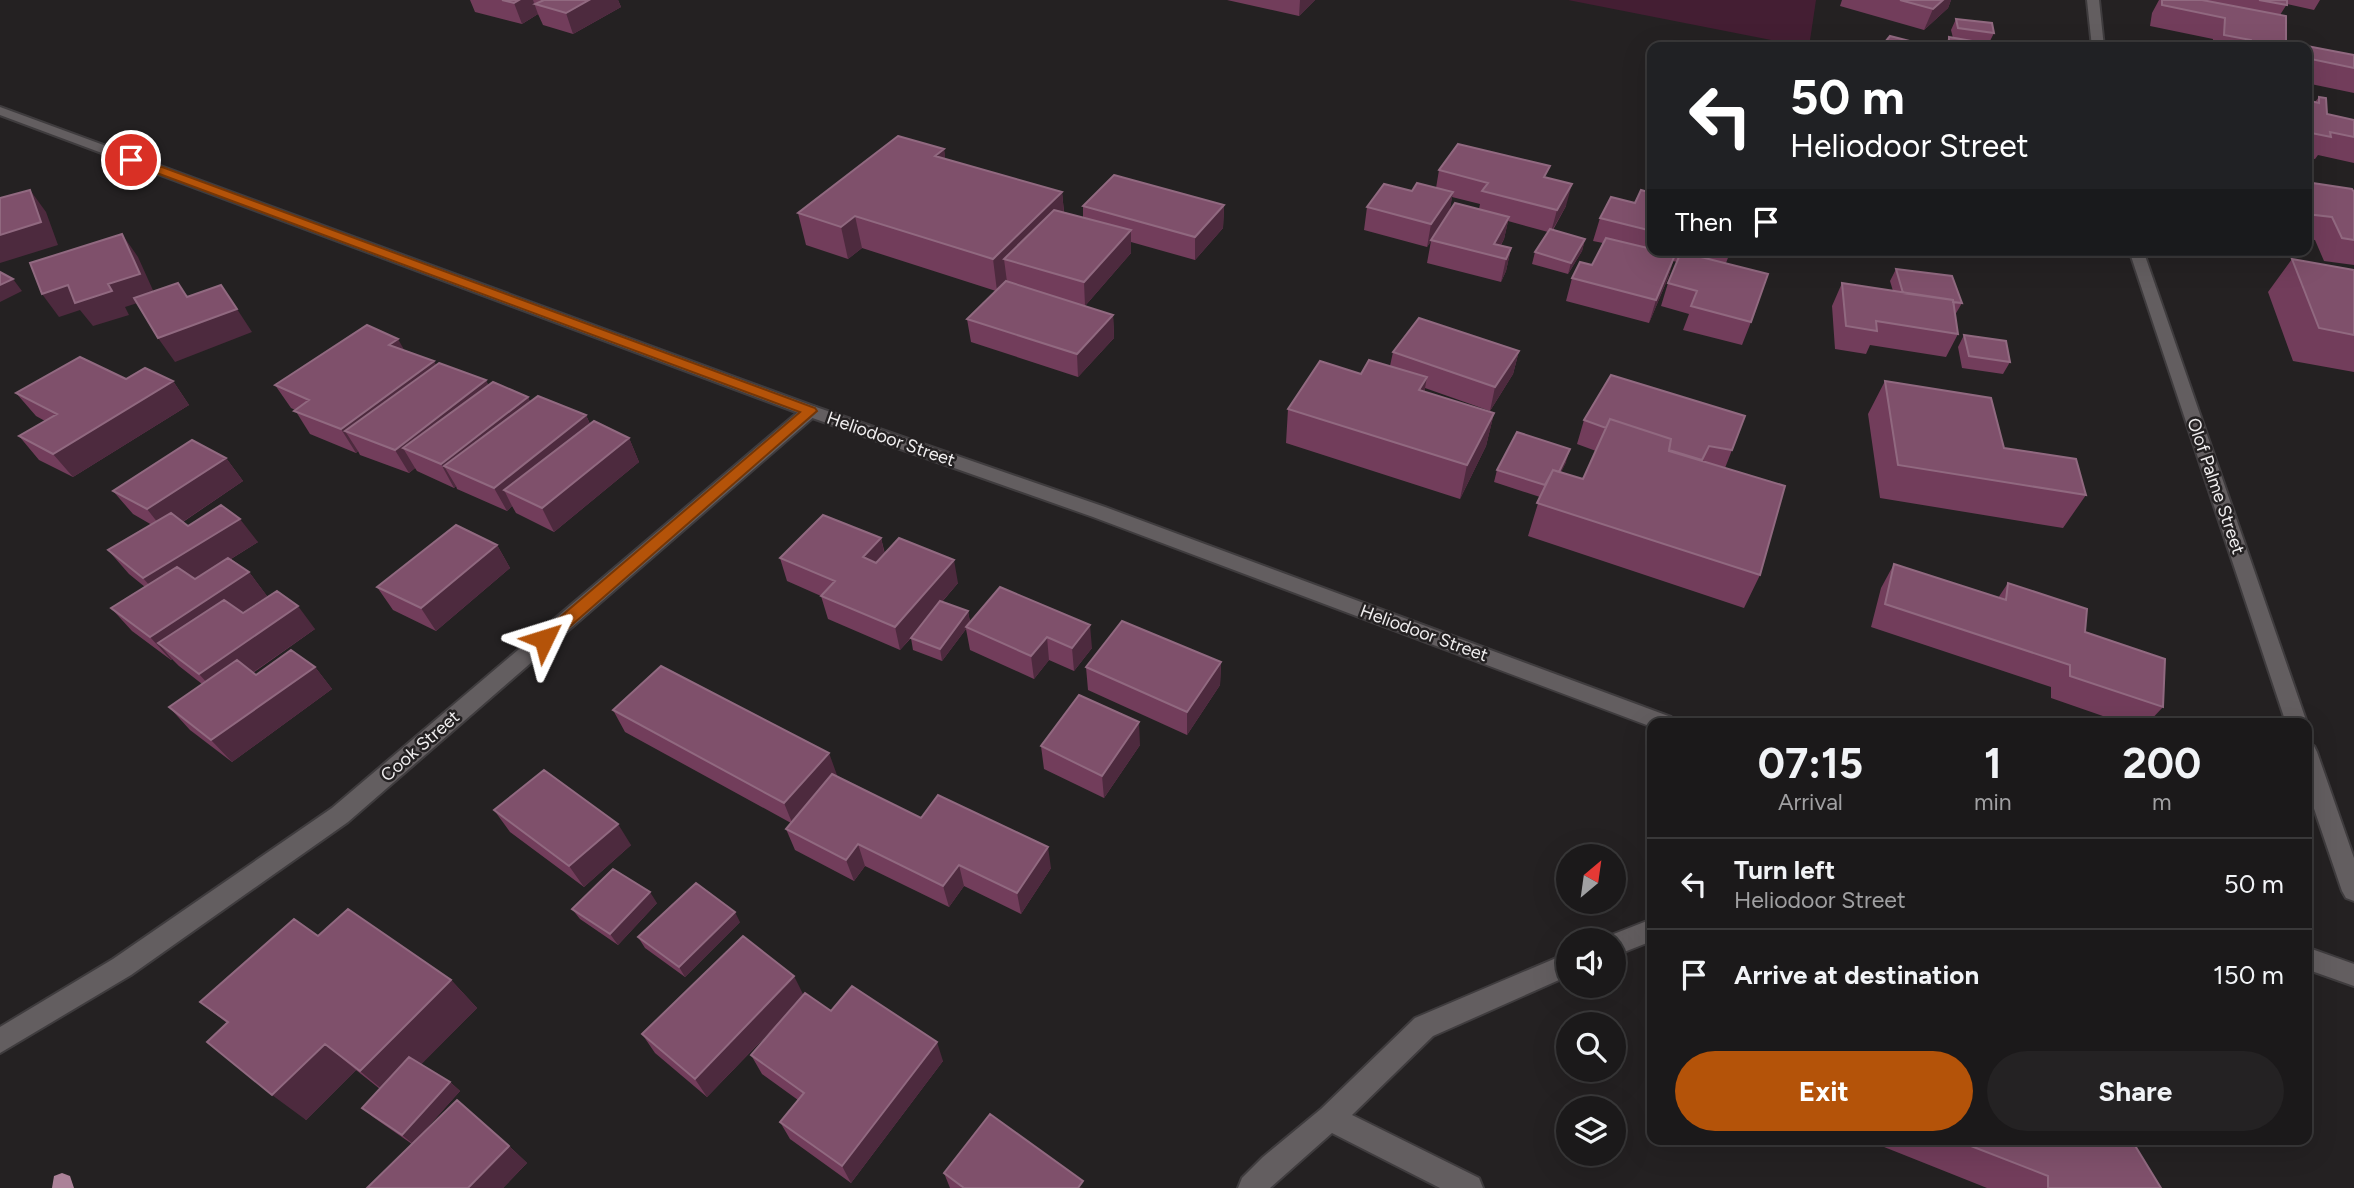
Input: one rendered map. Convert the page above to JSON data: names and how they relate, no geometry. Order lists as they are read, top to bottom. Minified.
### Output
{"streets":{"street":["Heliodoor Street","Olof Palme Street","Cook Street"]},"crossings":[["Heliodoor Street","Cook Street"]],"north":"top right","page":{"turn":["50 m","Heliodoor Street"],"then":"Then","eta":["07:15","Arrival","1","min","200","m"],"list":[{"name":"Turn left","note":"Heliodoor Street","value":"50 m"},{"name":"Arrive at destination","value":"150 m"}],"buttons":["Exit","Share"]}}
